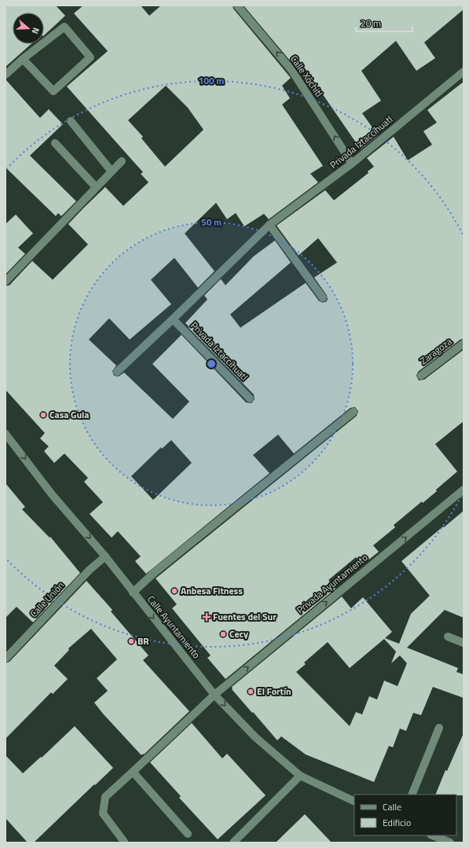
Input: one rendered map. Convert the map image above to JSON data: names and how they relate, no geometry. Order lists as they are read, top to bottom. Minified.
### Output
{"streets":{"street":["Calle Xóchitl","Privada Iztaccíhuatl","Zaragoza","Privada Ayuntamiento","Calle Unión","Calle Ayuntamiento"]},"crossings":[["Calle Xóchitl","Privada Iztaccíhuatl"],["Privada Ayuntamiento","Calle Ayuntamiento"],["Calle Unión","Calle Ayuntamiento"]],"one_way":["Calle Xóchitl","Privada Ayuntamiento","Calle Ayuntamiento"],"places":{"other":["Casa Gula","Anbesa Fitness","Cecy","BR","El Fortín"],"health":["Fuentes del Sur"]},"legend":["Calle","Edificio"],"scale_bar":"20 m","north":"right","rings":["100 m","50 m"]}
